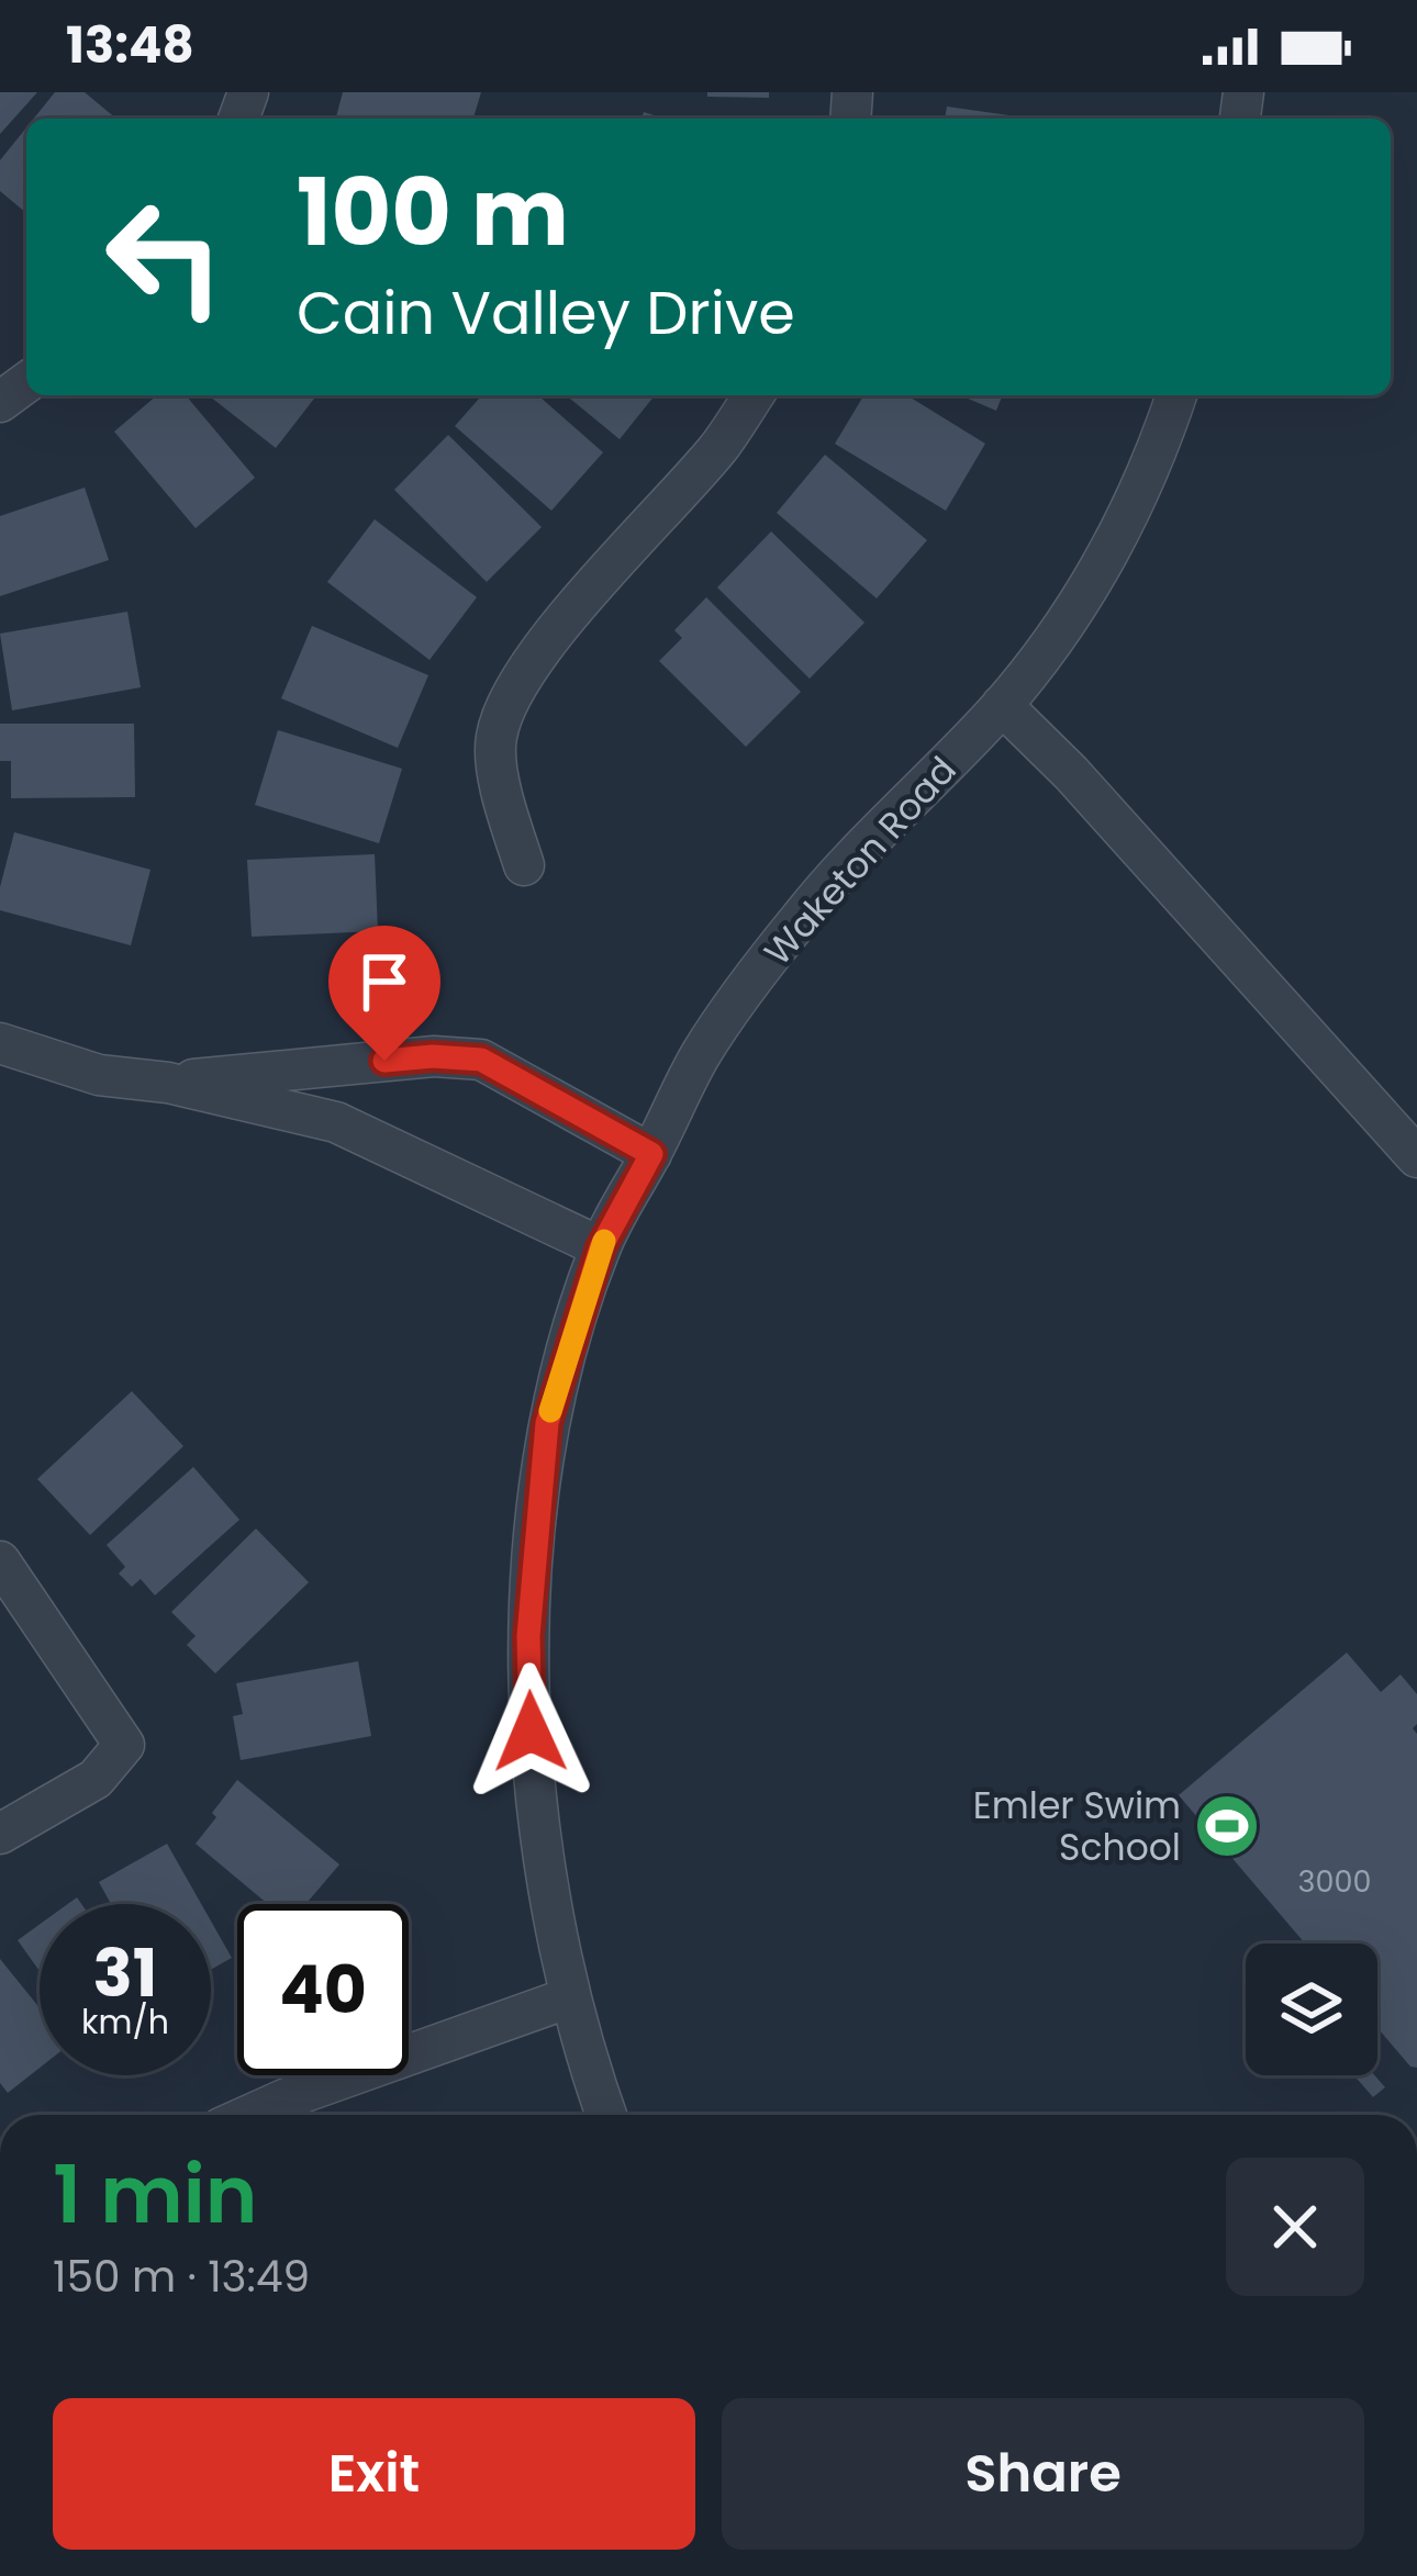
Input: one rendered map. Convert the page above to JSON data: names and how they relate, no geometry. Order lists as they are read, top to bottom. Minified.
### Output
{"streets":{"street":["Waketon Road"]},"places":{"sports":["Emler Swim School"]},"house_numbers":["3000"],"page":{"status":"13:48","turn":["100 m","Cain Valley Drive"],"speed":"31 km/h","limit":"40","heading":["1 min","150 m · 13:49"],"buttons":["Exit","Share"]}}
